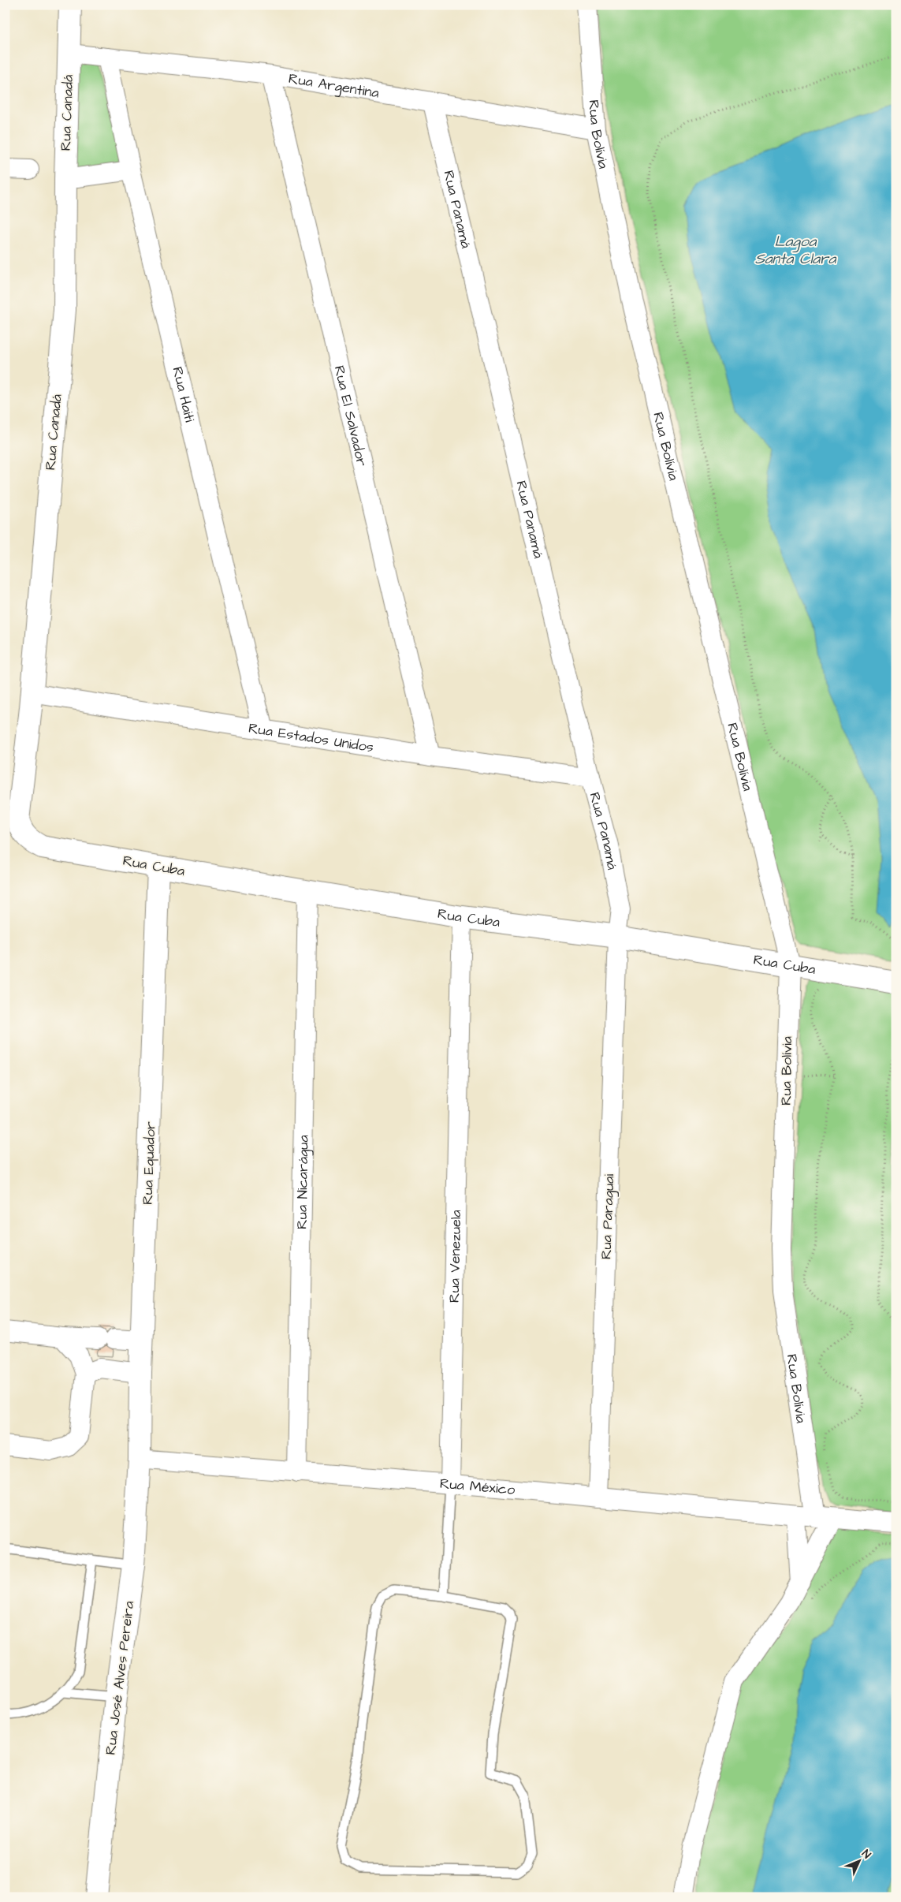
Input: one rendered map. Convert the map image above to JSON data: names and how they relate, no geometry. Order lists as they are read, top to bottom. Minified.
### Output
{"streets":{"main road":["Rua Canadá","Rua Cuba","Rua Equador","Rua José Alves Pereira"],"street":["Rua Argentina","Rua Bolívia","Rua Panamá","Rua Haiti","Rua El Salvador","Rua Estados Unidos","Rua Nicarágua","Rua Paraguai","Rua Venezuela","Rua México"]},"crossings":[["Rua Argentina","Rua Canadá"],["Rua Argentina","Rua Bolívia"],["Rua Argentina","Rua Panamá"],["Rua Argentina","Rua Haiti"],["Rua Argentina","Rua El Salvador"],["Rua Canadá","Rua Estados Unidos"],["Rua Canadá","Rua Cuba"],["Rua Bolívia","Rua Cuba"],["Rua Bolívia","Rua México"],["Rua Panamá","Rua Estados Unidos"],["Rua Panamá","Rua Cuba"],["Rua Panamá","Rua Paraguai"],["Rua Haiti","Rua Estados Unidos"],["Rua El Salvador","Rua Estados Unidos"],["Rua Cuba","Rua Equador"],["Rua Cuba","Rua Nicarágua"],["Rua Cuba","Rua Paraguai"],["Rua Cuba","Rua Venezuela"],["Rua Equador","Rua México"],["Rua Equador","Rua José Alves Pereira"],["Rua Nicarágua","Rua México"],["Rua Paraguai","Rua México"],["Rua Venezuela","Rua México"],["Rua México","Rua José Alves Pereira"]],"water":["Lagoa Santa Clara"],"north":"top right"}
